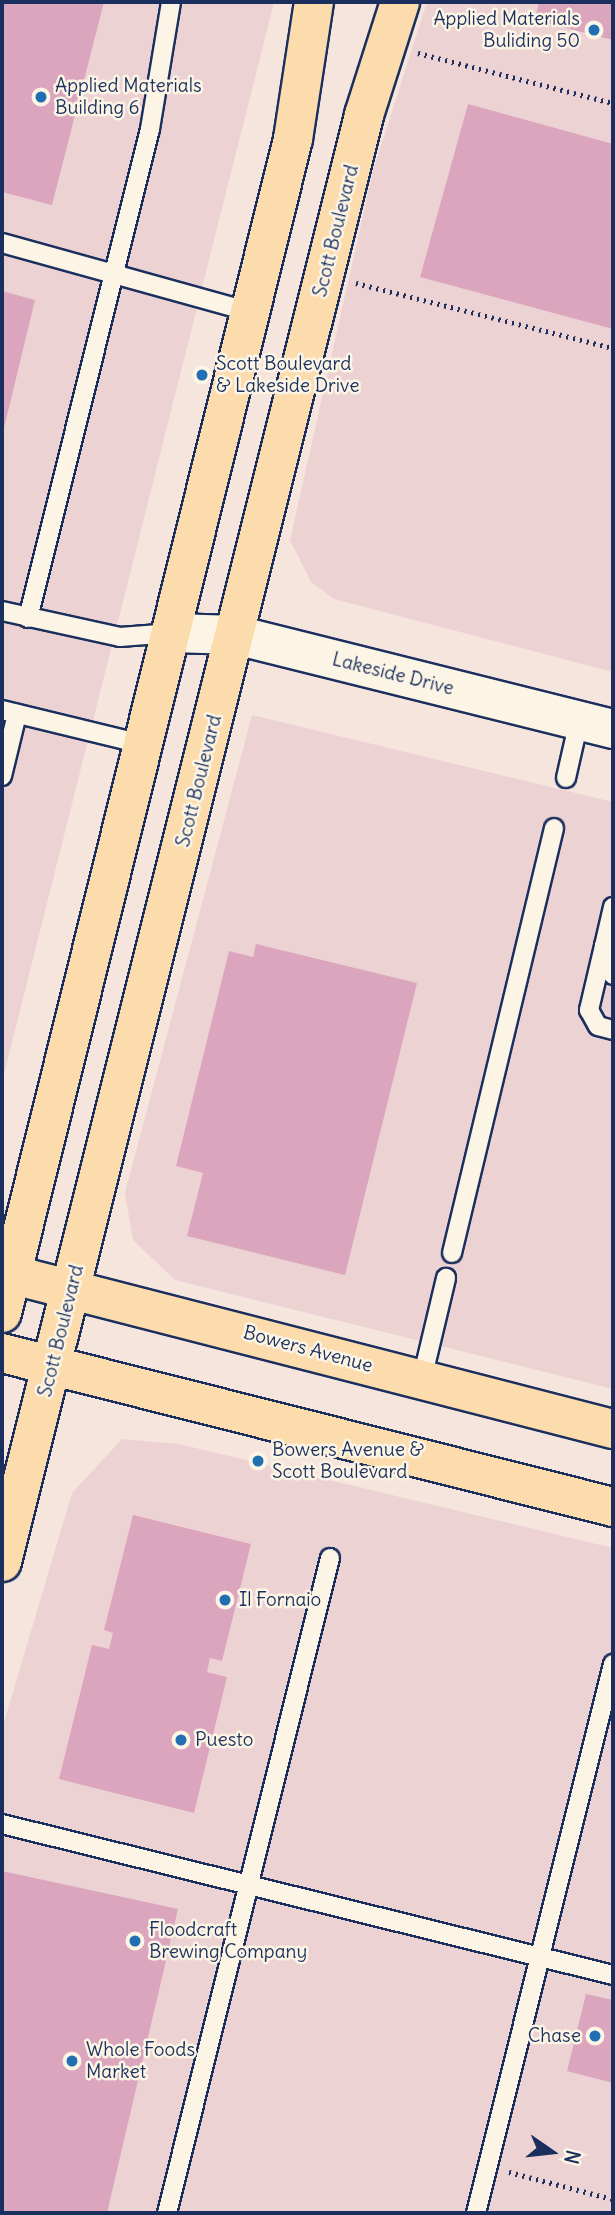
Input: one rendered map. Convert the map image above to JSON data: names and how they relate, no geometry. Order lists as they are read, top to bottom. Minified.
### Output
{"streets":{"main road":["Scott Boulevard","Bowers Avenue"],"street":["Lakeside Drive"]},"crossings":[["Scott Boulevard","Lakeside Drive"],["Scott Boulevard","Bowers Avenue"]],"places":["Applied Materials Buliding 50","Applied Materials Building 6","Scott Boulevard & Lakeside Drive","Bowers Avenue & Scott Boulevard","Il Fornaio","Puesto","Floodcraft Brewing Company","Chase","Whole Foods Market"],"north":"right"}
